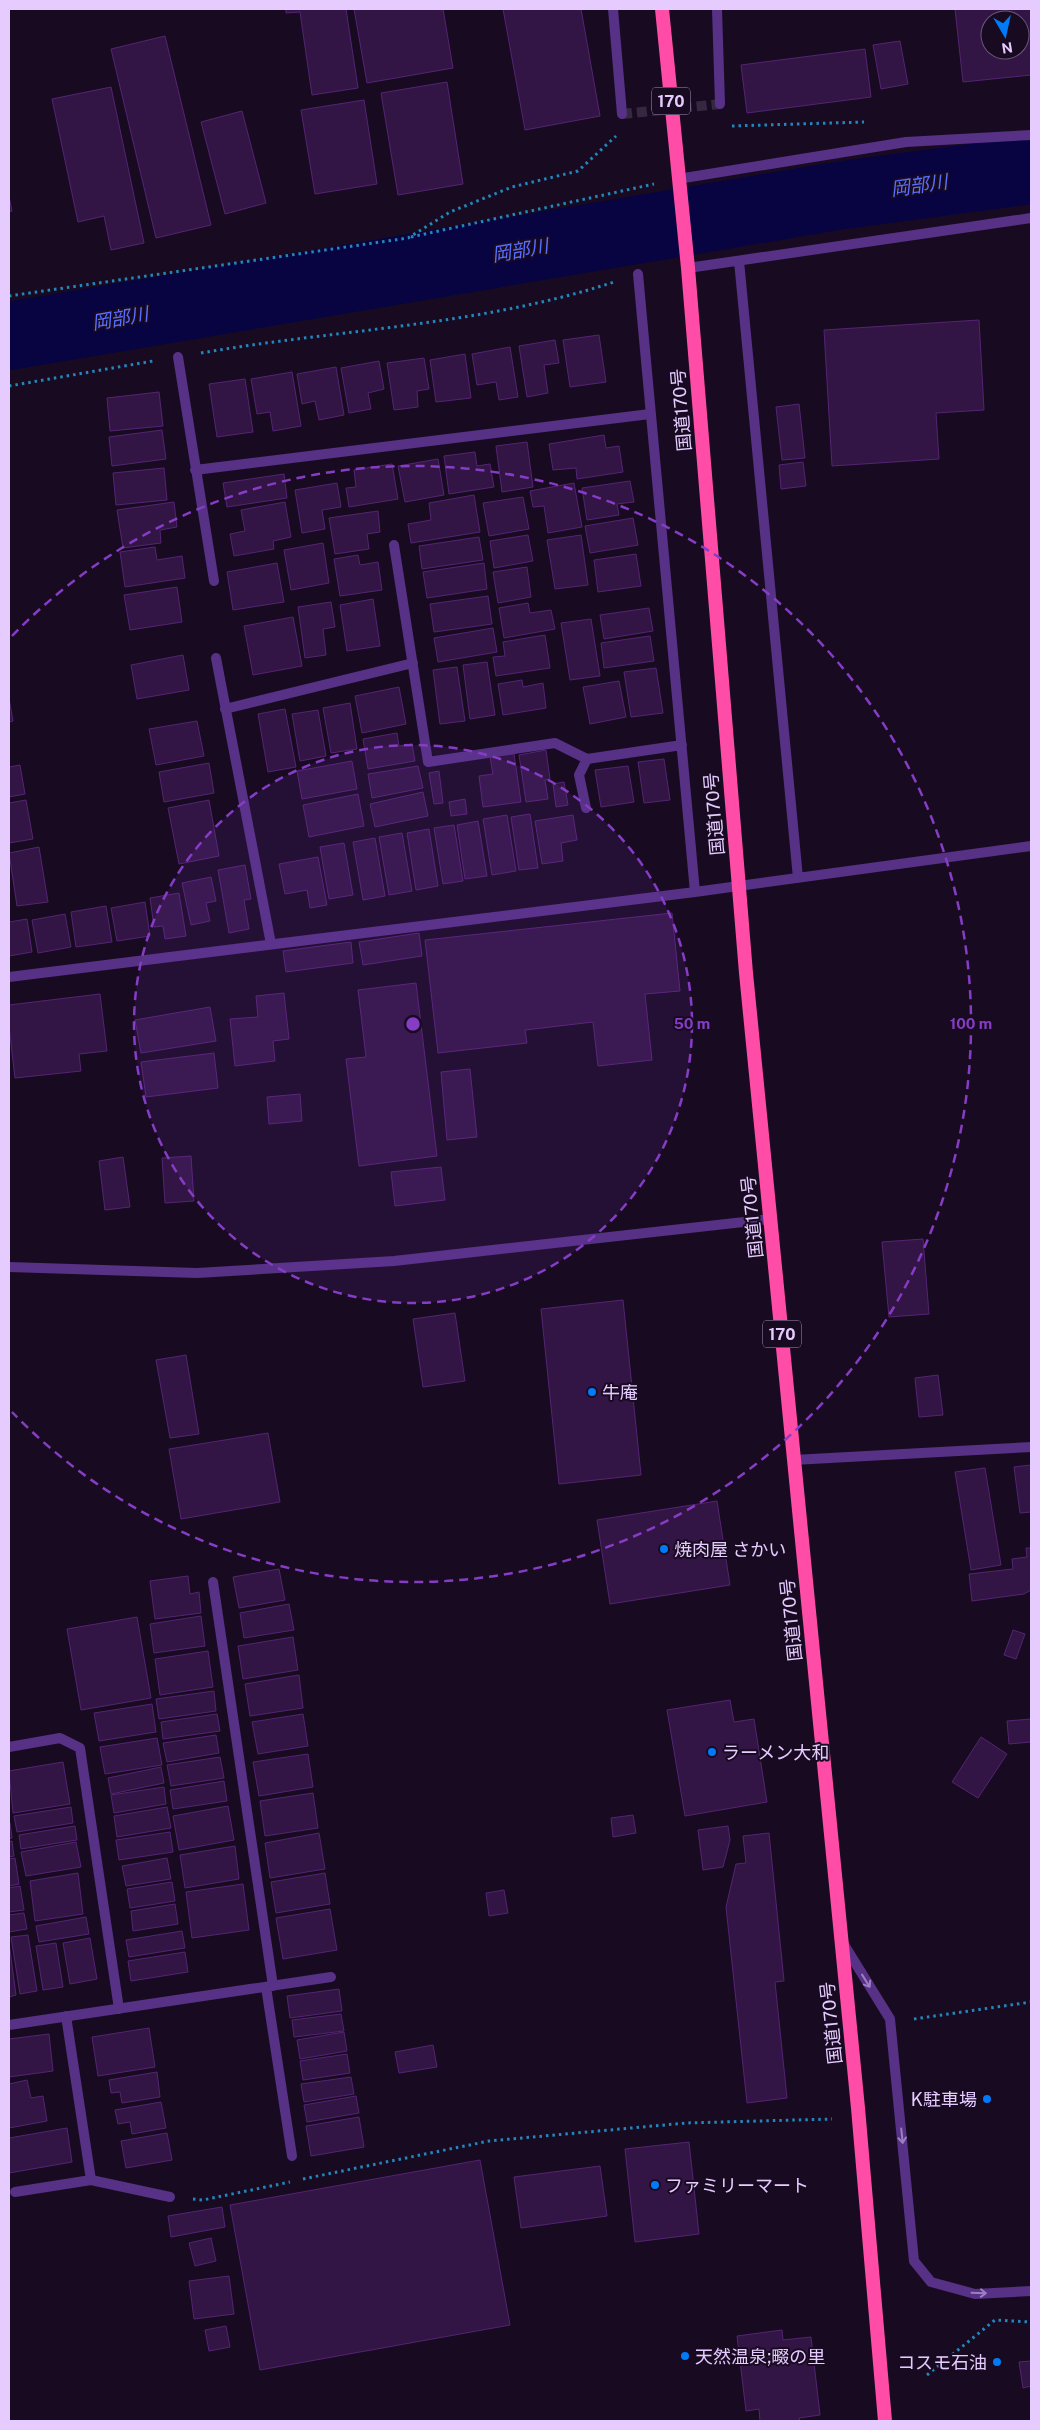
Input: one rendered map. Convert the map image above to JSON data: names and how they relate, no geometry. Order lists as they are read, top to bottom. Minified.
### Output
{"streets":{"highway":["170","国道170号"]},"water":["岡部川"],"places":["牛庵","焼肉屋 さかい","ラーメン大和","K駐車場","ファミリーマート","天然温泉;畷の里","コスモ石油"],"north":"bottom","rings":["50 m","100 m"]}
